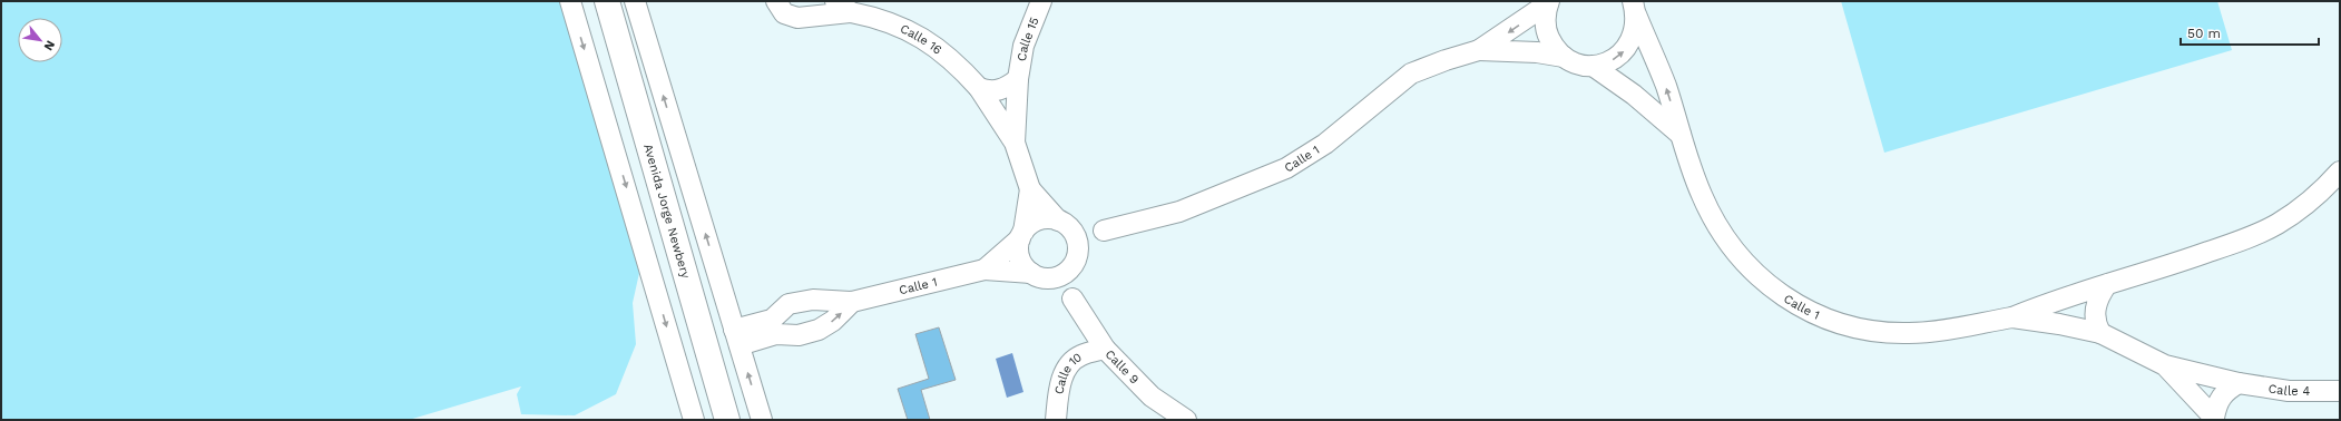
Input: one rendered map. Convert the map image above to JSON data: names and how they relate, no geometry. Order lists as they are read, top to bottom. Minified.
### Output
{"streets":{"main road":["Avenida Jorge Newbery"],"street":["Calle 16","Calle 15","Calle 1","Calle 9","Calle 10","Calle 4"]},"crossings":[["Calle 16","Calle 15"],["Calle 9","Calle 10"]],"scale_bar":"50 m","north":"bottom right"}
